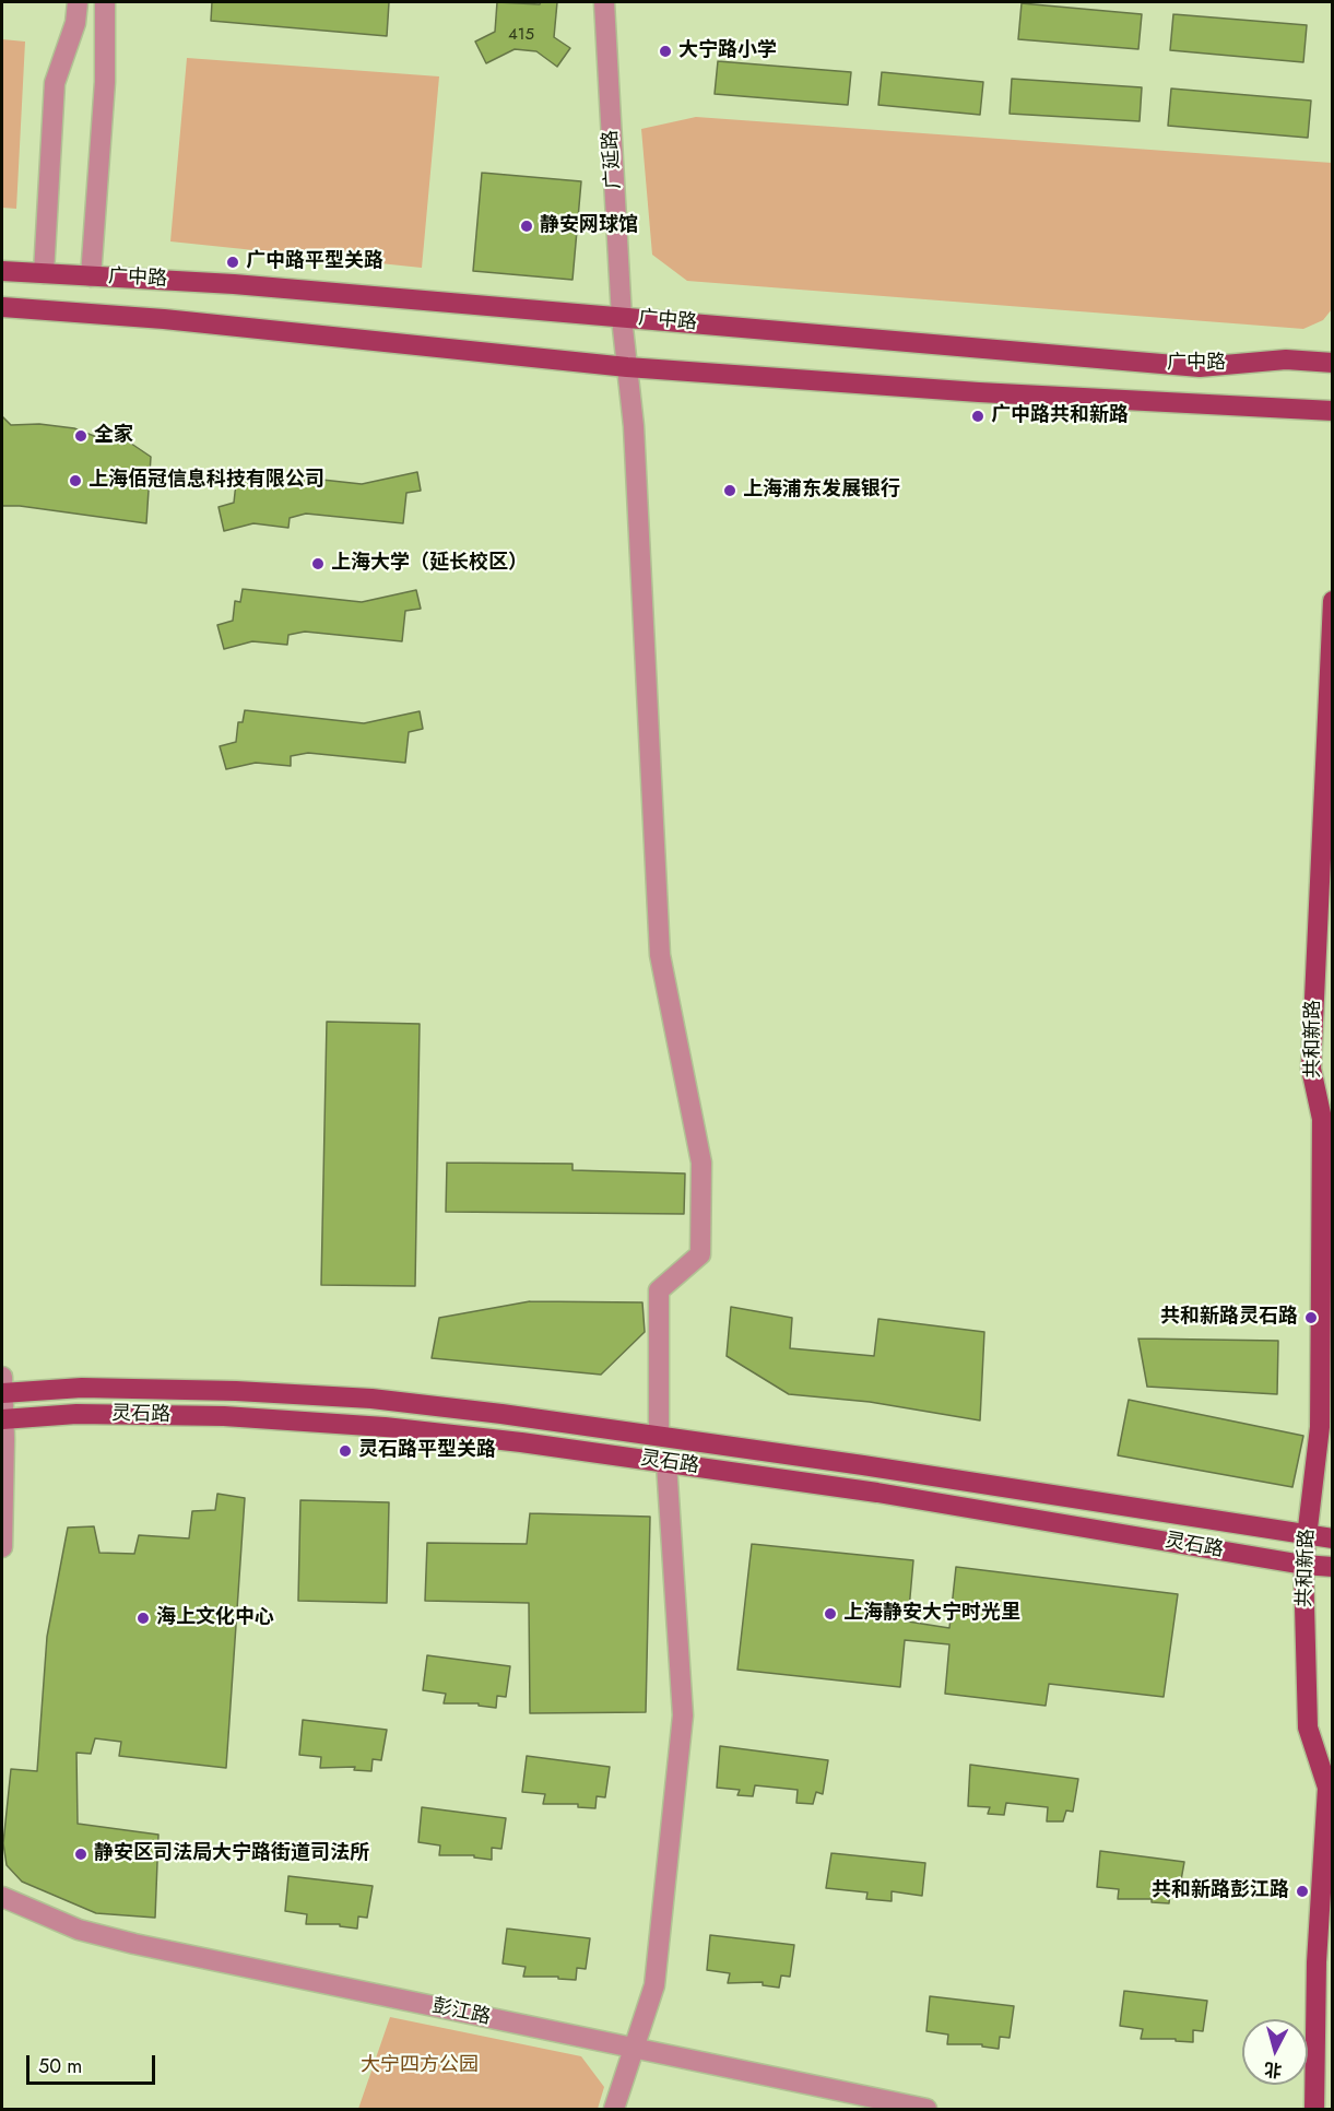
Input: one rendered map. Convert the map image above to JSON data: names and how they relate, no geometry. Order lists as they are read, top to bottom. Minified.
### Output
{"streets":{"main road":["广中路","共和新路","灵石路"],"street":["广延路","彭江路"]},"crossings":[["广延路","广中路"],["广延路","灵石路"],["共和新路","灵石路"]],"parks":["大宁四方公园"],"places":["大宁路小学","静安网球馆","广中路平型关路","广中路共和新路","全家","上海佰冠信息科技有限公司","上海浦东发展银行","上海大学（延长校区）","共和新路灵石路","灵石路平型关路","上海静安大宁时光里","海上文化中心","静安区司法局大宁路街道司法所","共和新路彭江路"],"house_numbers":["415"],"scale_bar":"50 m","north":"bottom"}
